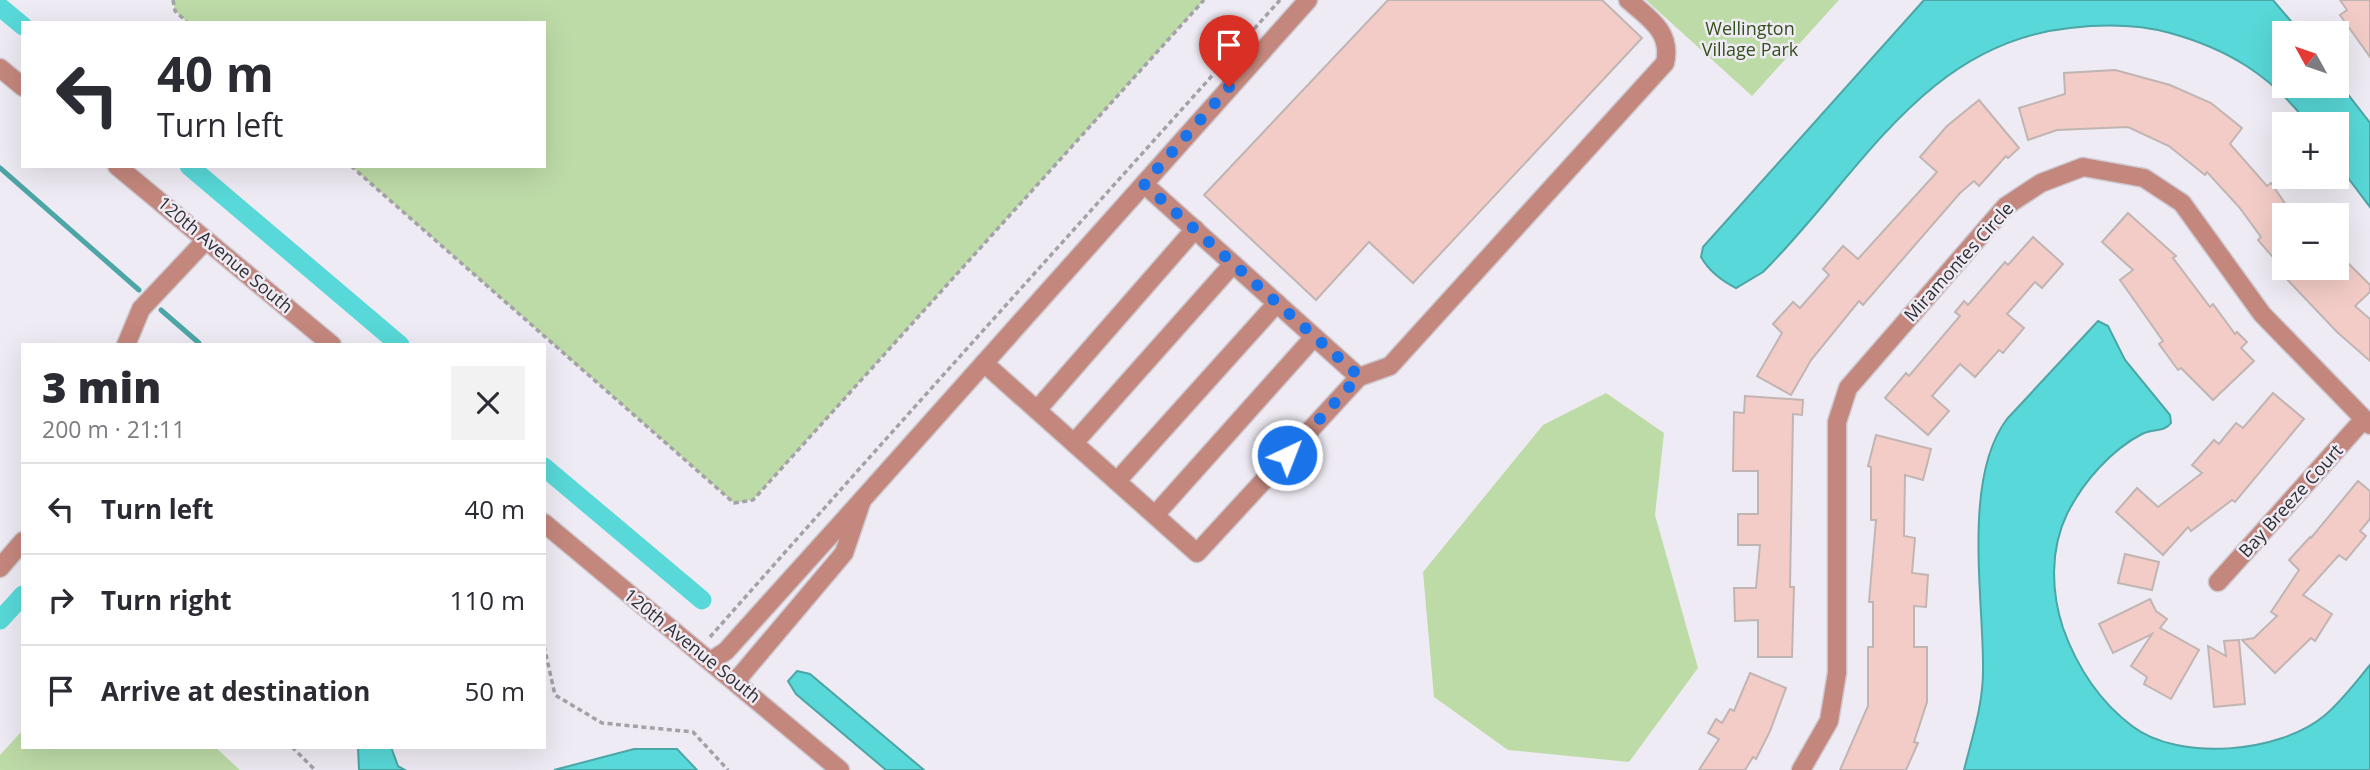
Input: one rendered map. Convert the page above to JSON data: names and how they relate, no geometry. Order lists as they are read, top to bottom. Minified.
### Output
{"streets":{"street":["120th Avenue South","Miramontes Circle","Bay Breeze Court"]},"crossings":[["Miramontes Circle","Bay Breeze Court"]],"parks":["Wellington Village Park"],"north":"top left","page":{"map_buttons":["+","−"],"turn":["40 m","Turn left"],"heading":["3 min","200 m · 21:11"],"list":[{"name":"Turn left","value":"40 m"},{"name":"Turn right","value":"110 m"},{"name":"Arrive at destination","value":"50 m"}]}}
